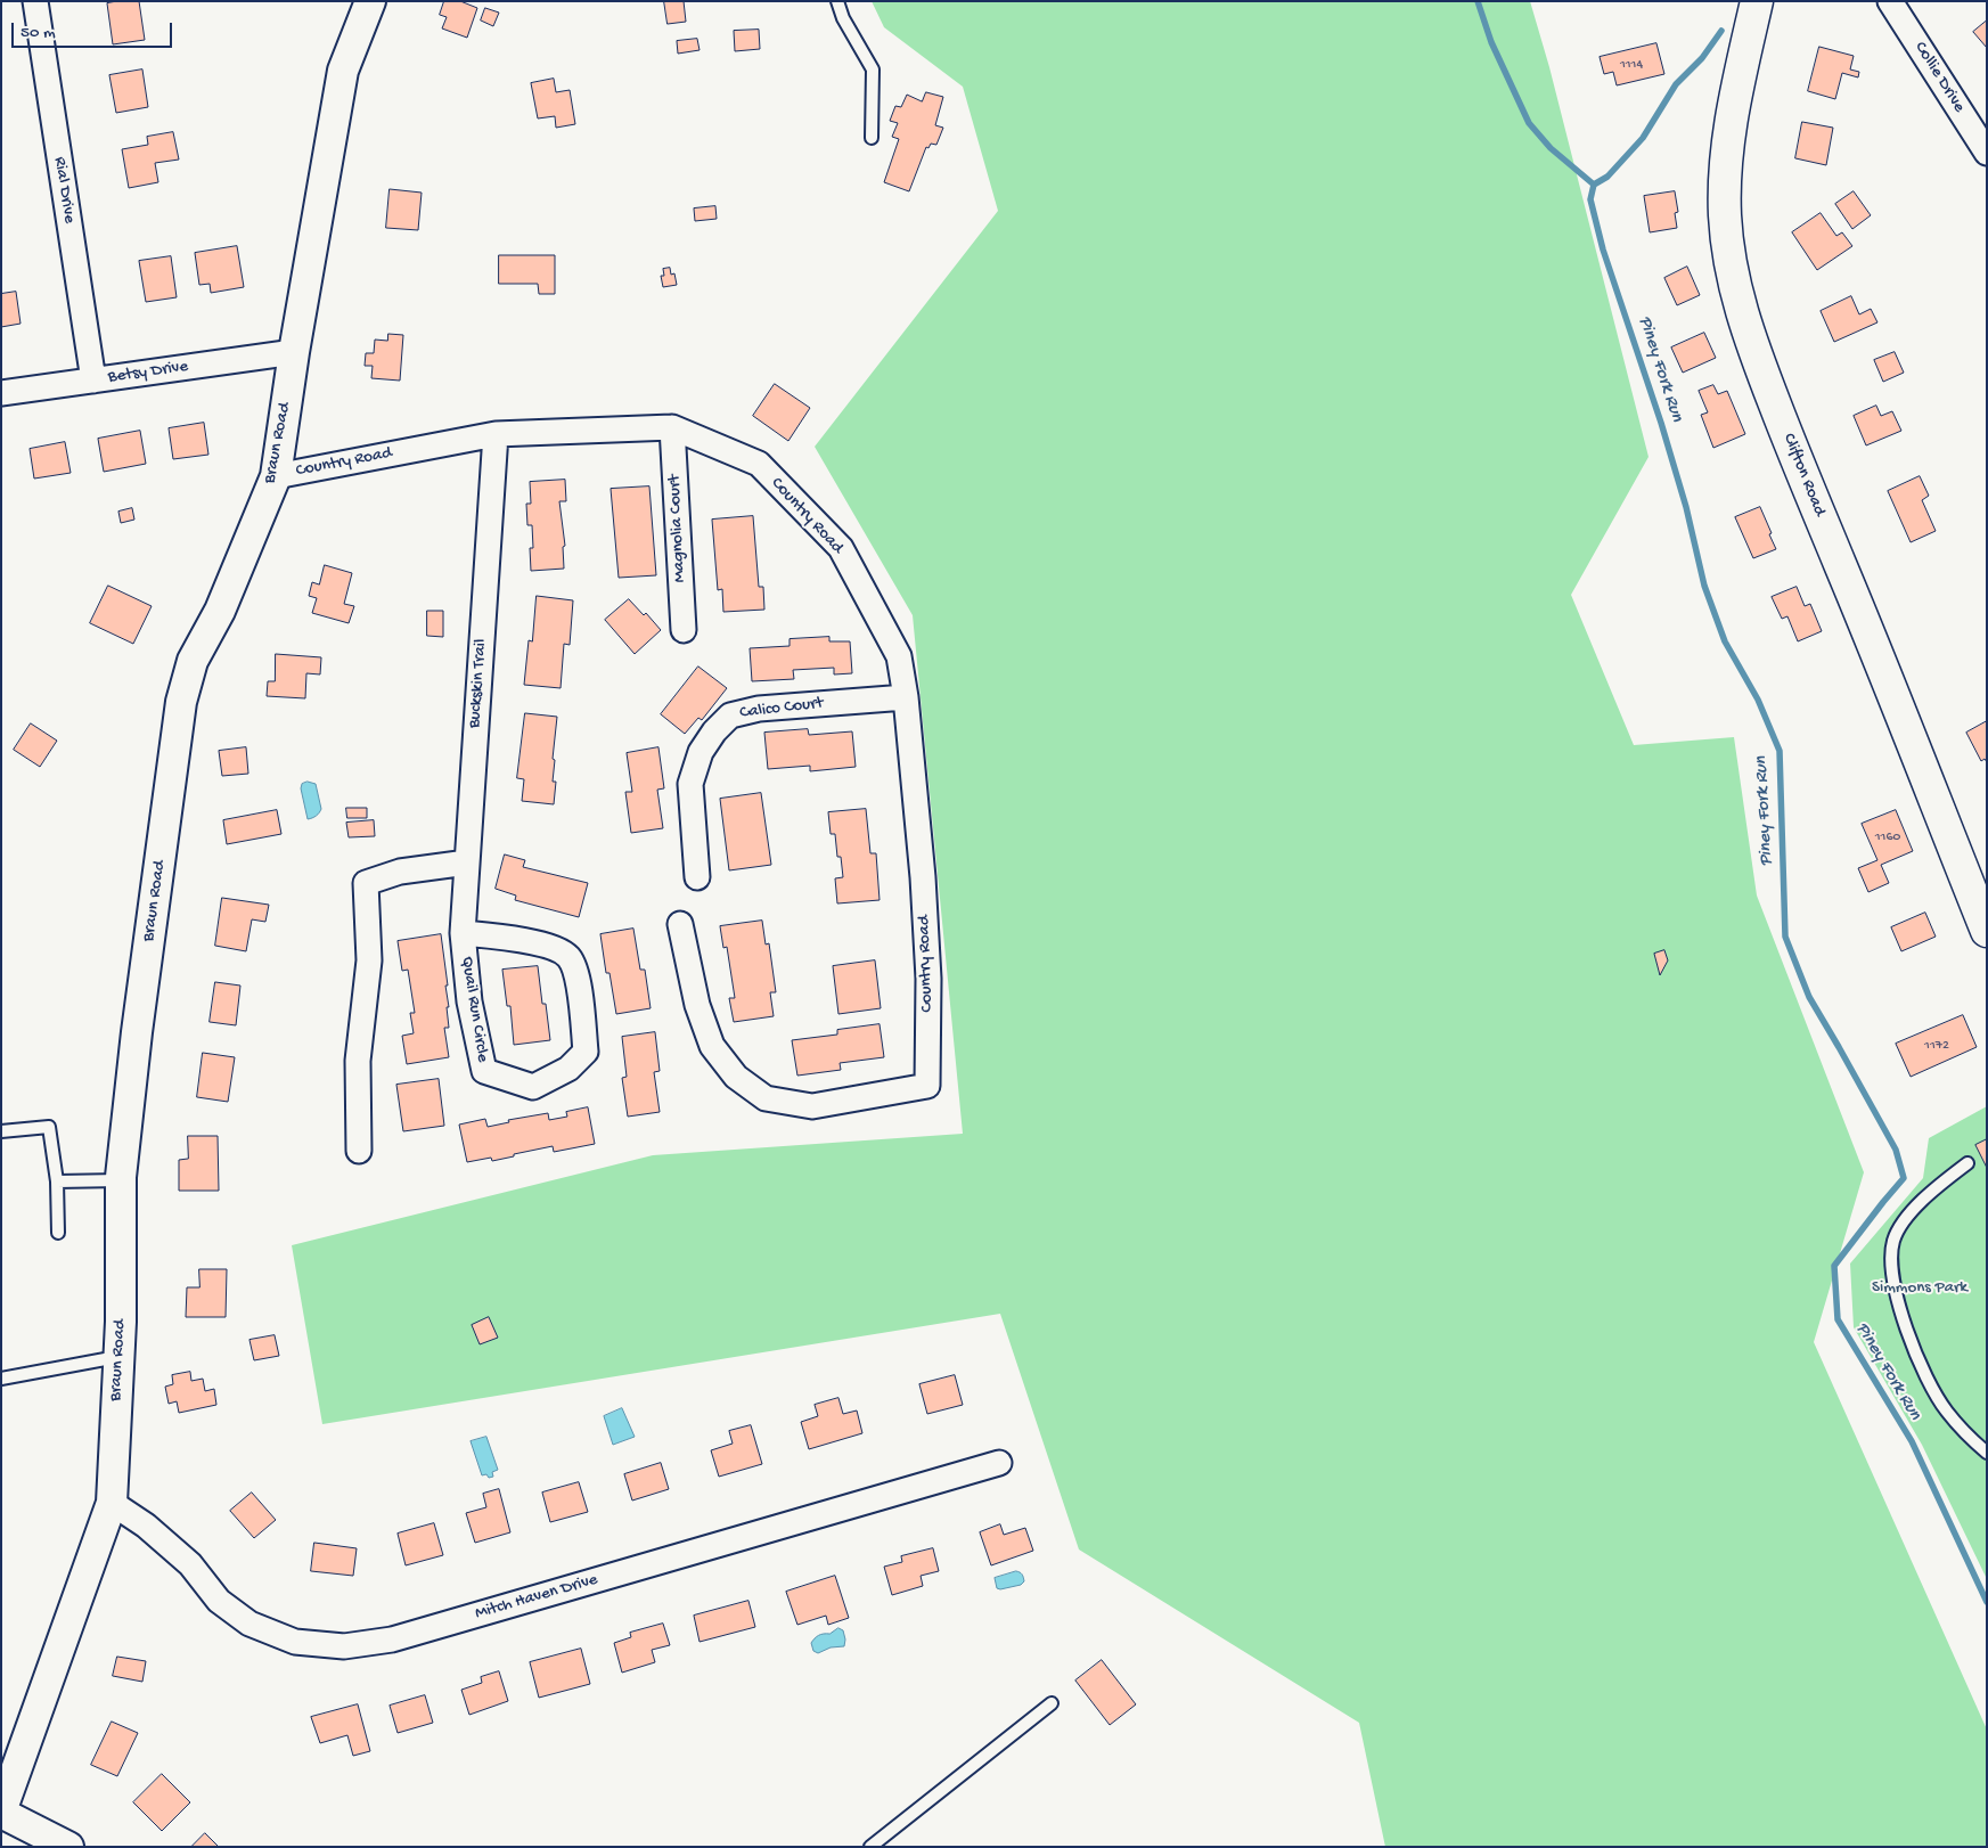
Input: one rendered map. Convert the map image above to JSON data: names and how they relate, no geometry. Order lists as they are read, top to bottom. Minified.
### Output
{"streets":{"main road":["Clifton Road"],"street":["Collie Drive","Rial Drive","Betsy Drive","Braun Road","Country Road","Magnolia Court","Buckskin Trail","Calico Court","Quail Run Circle","Mitch Haven Drive"]},"crossings":[["Rial Drive","Betsy Drive"],["Betsy Drive","Braun Road"],["Braun Road","Country Road"],["Braun Road","Mitch Haven Drive"],["Country Road","Magnolia Court"],["Country Road","Buckskin Trail"],["Country Road","Calico Court"],["Buckskin Trail","Quail Run Circle"]],"water":["Piney Fork Run"],"parks":["Simmons Park"],"house_numbers":["1114","1160","1172"],"scale_bar":"50 m"}
